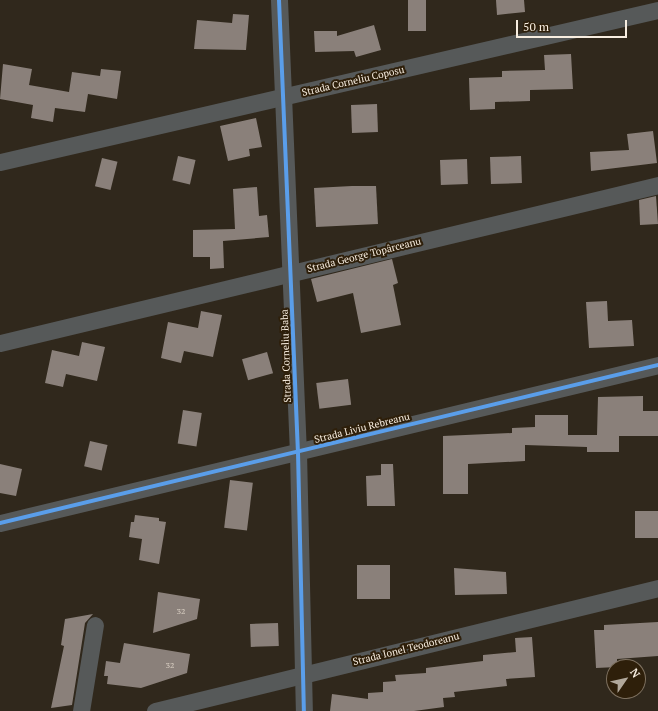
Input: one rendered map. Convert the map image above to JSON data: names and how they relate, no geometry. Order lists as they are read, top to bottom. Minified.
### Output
{"streets":{"street":["Strada Corneliu Coposu","Strada George Topârceanu","Strada Corneliu Baba","Strada Liviu Rebreanu","Strada Ionel Teodoreanu"]},"crossings":[["Strada Corneliu Coposu","Strada Corneliu Baba"],["Strada George Topârceanu","Strada Corneliu Baba"],["Strada Corneliu Baba","Strada Liviu Rebreanu"],["Strada Corneliu Baba","Strada Ionel Teodoreanu"]],"house_numbers":["32","32"],"scale_bar":"50 m","north":"top right"}
